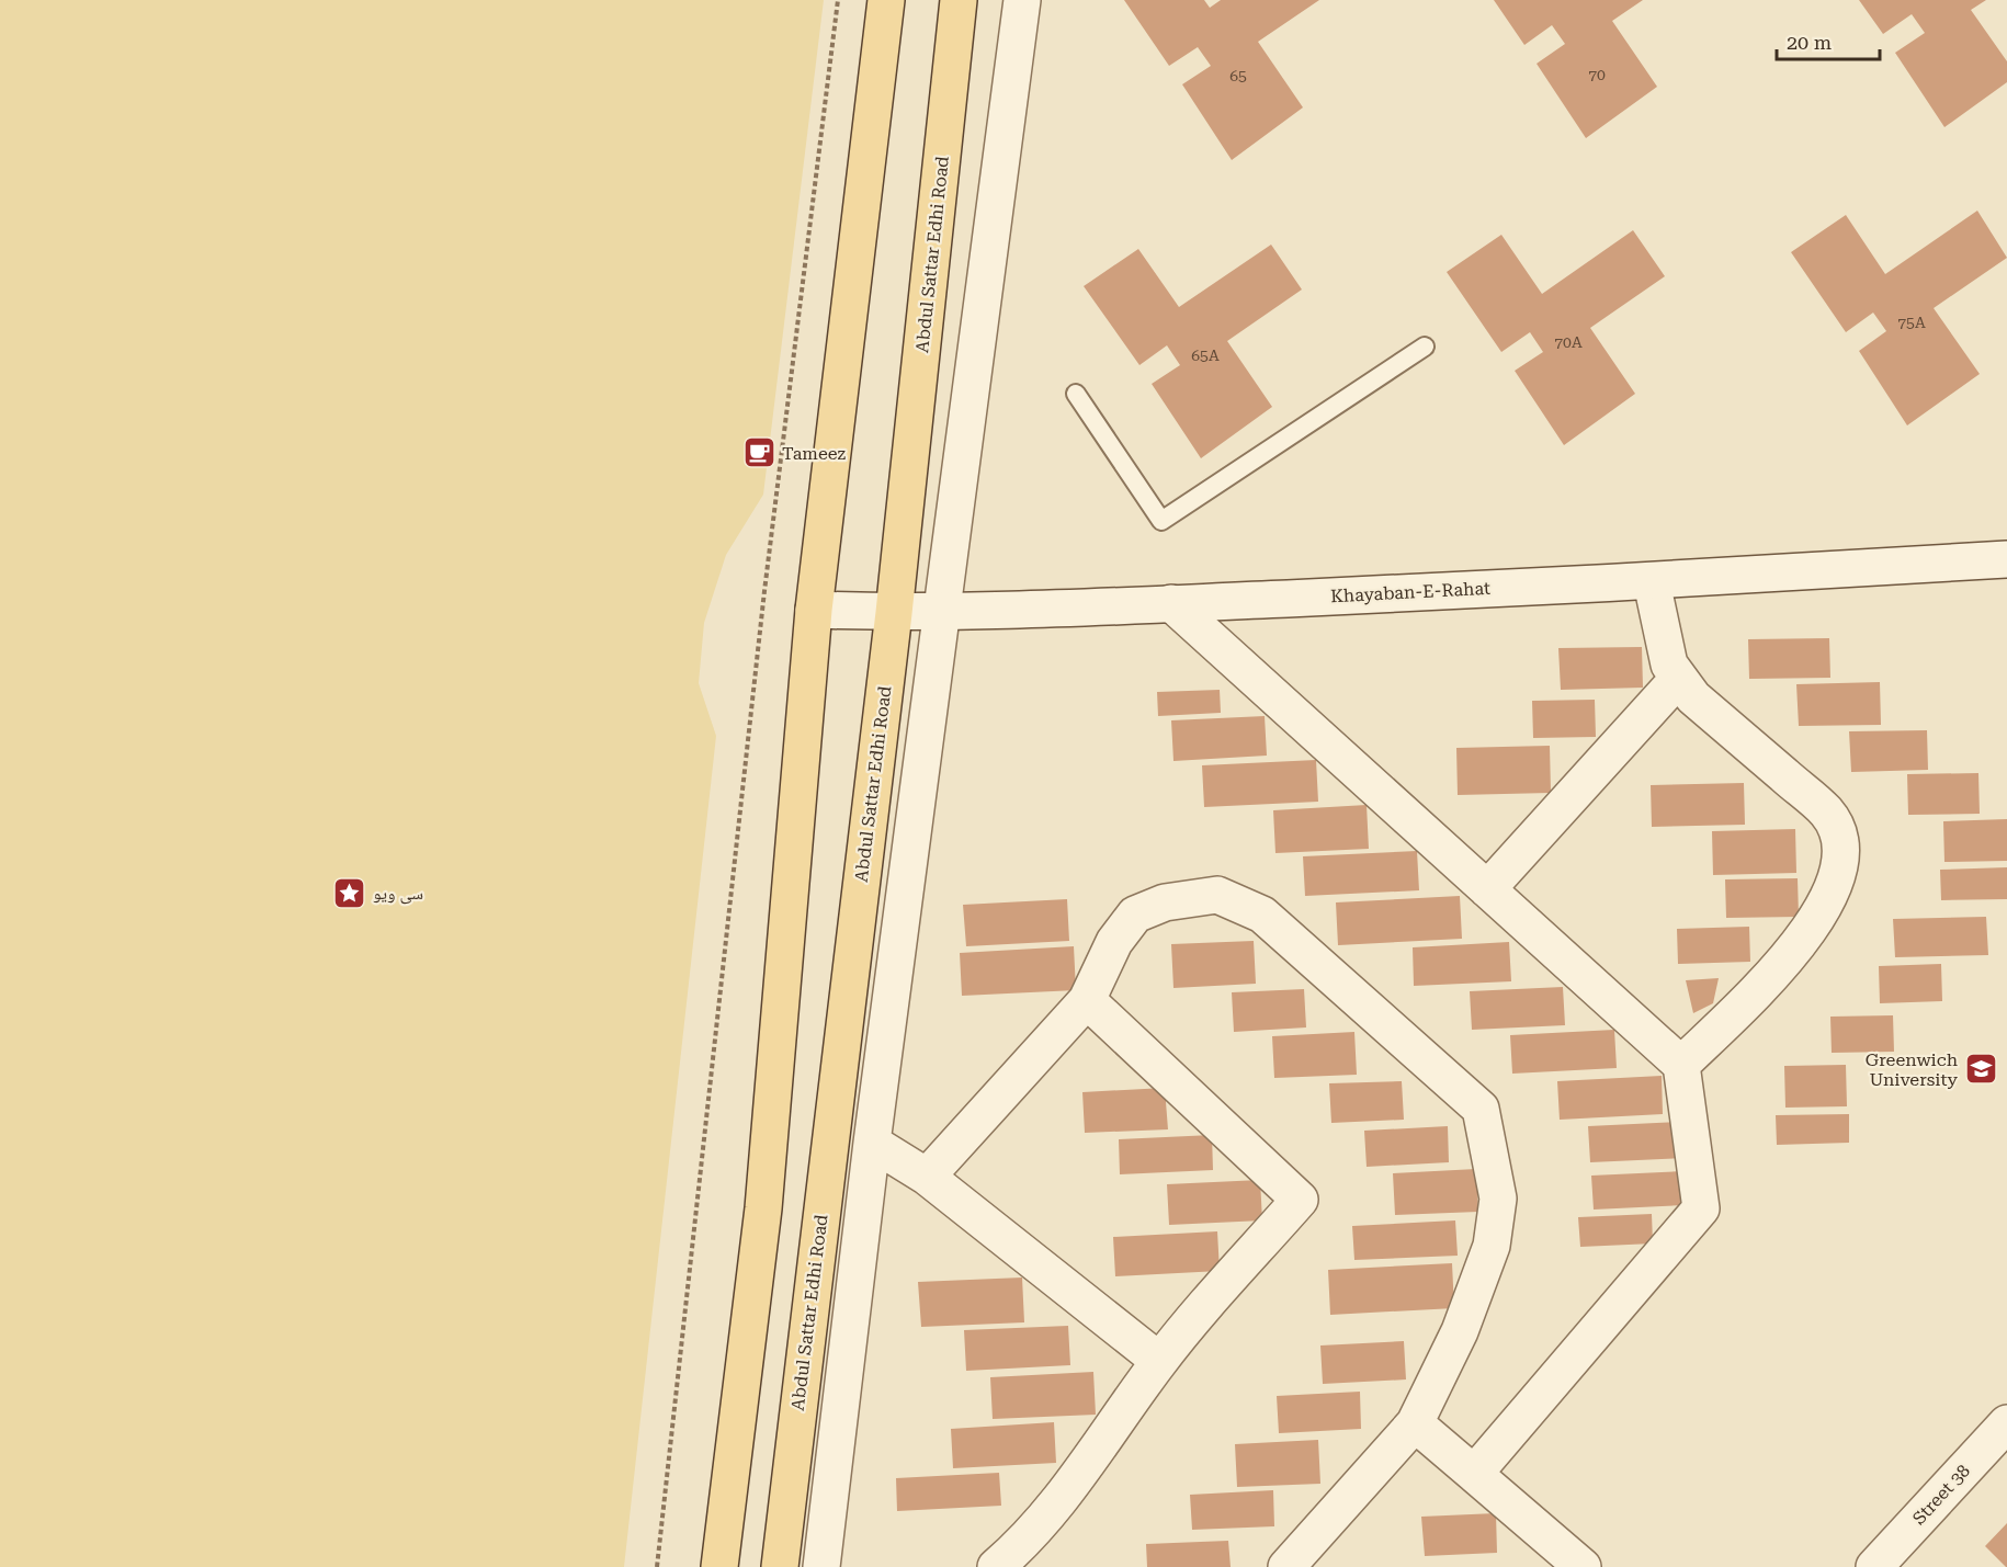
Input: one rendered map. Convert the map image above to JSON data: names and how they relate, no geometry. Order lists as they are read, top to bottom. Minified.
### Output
{"streets":{"main road":["Abdul Sattar Edhi Road"],"street":["Khayaban-E-Rahat","Street 38"]},"crossings":[["Abdul Sattar Edhi Road","Khayaban-E-Rahat"]],"places":{"cafe":["Tameez"],"place":["سی ویو"],"school or university":["Greenwich University"]},"house_numbers":["70","65","75A","70A","65A"],"scale_bar":"20 m"}
